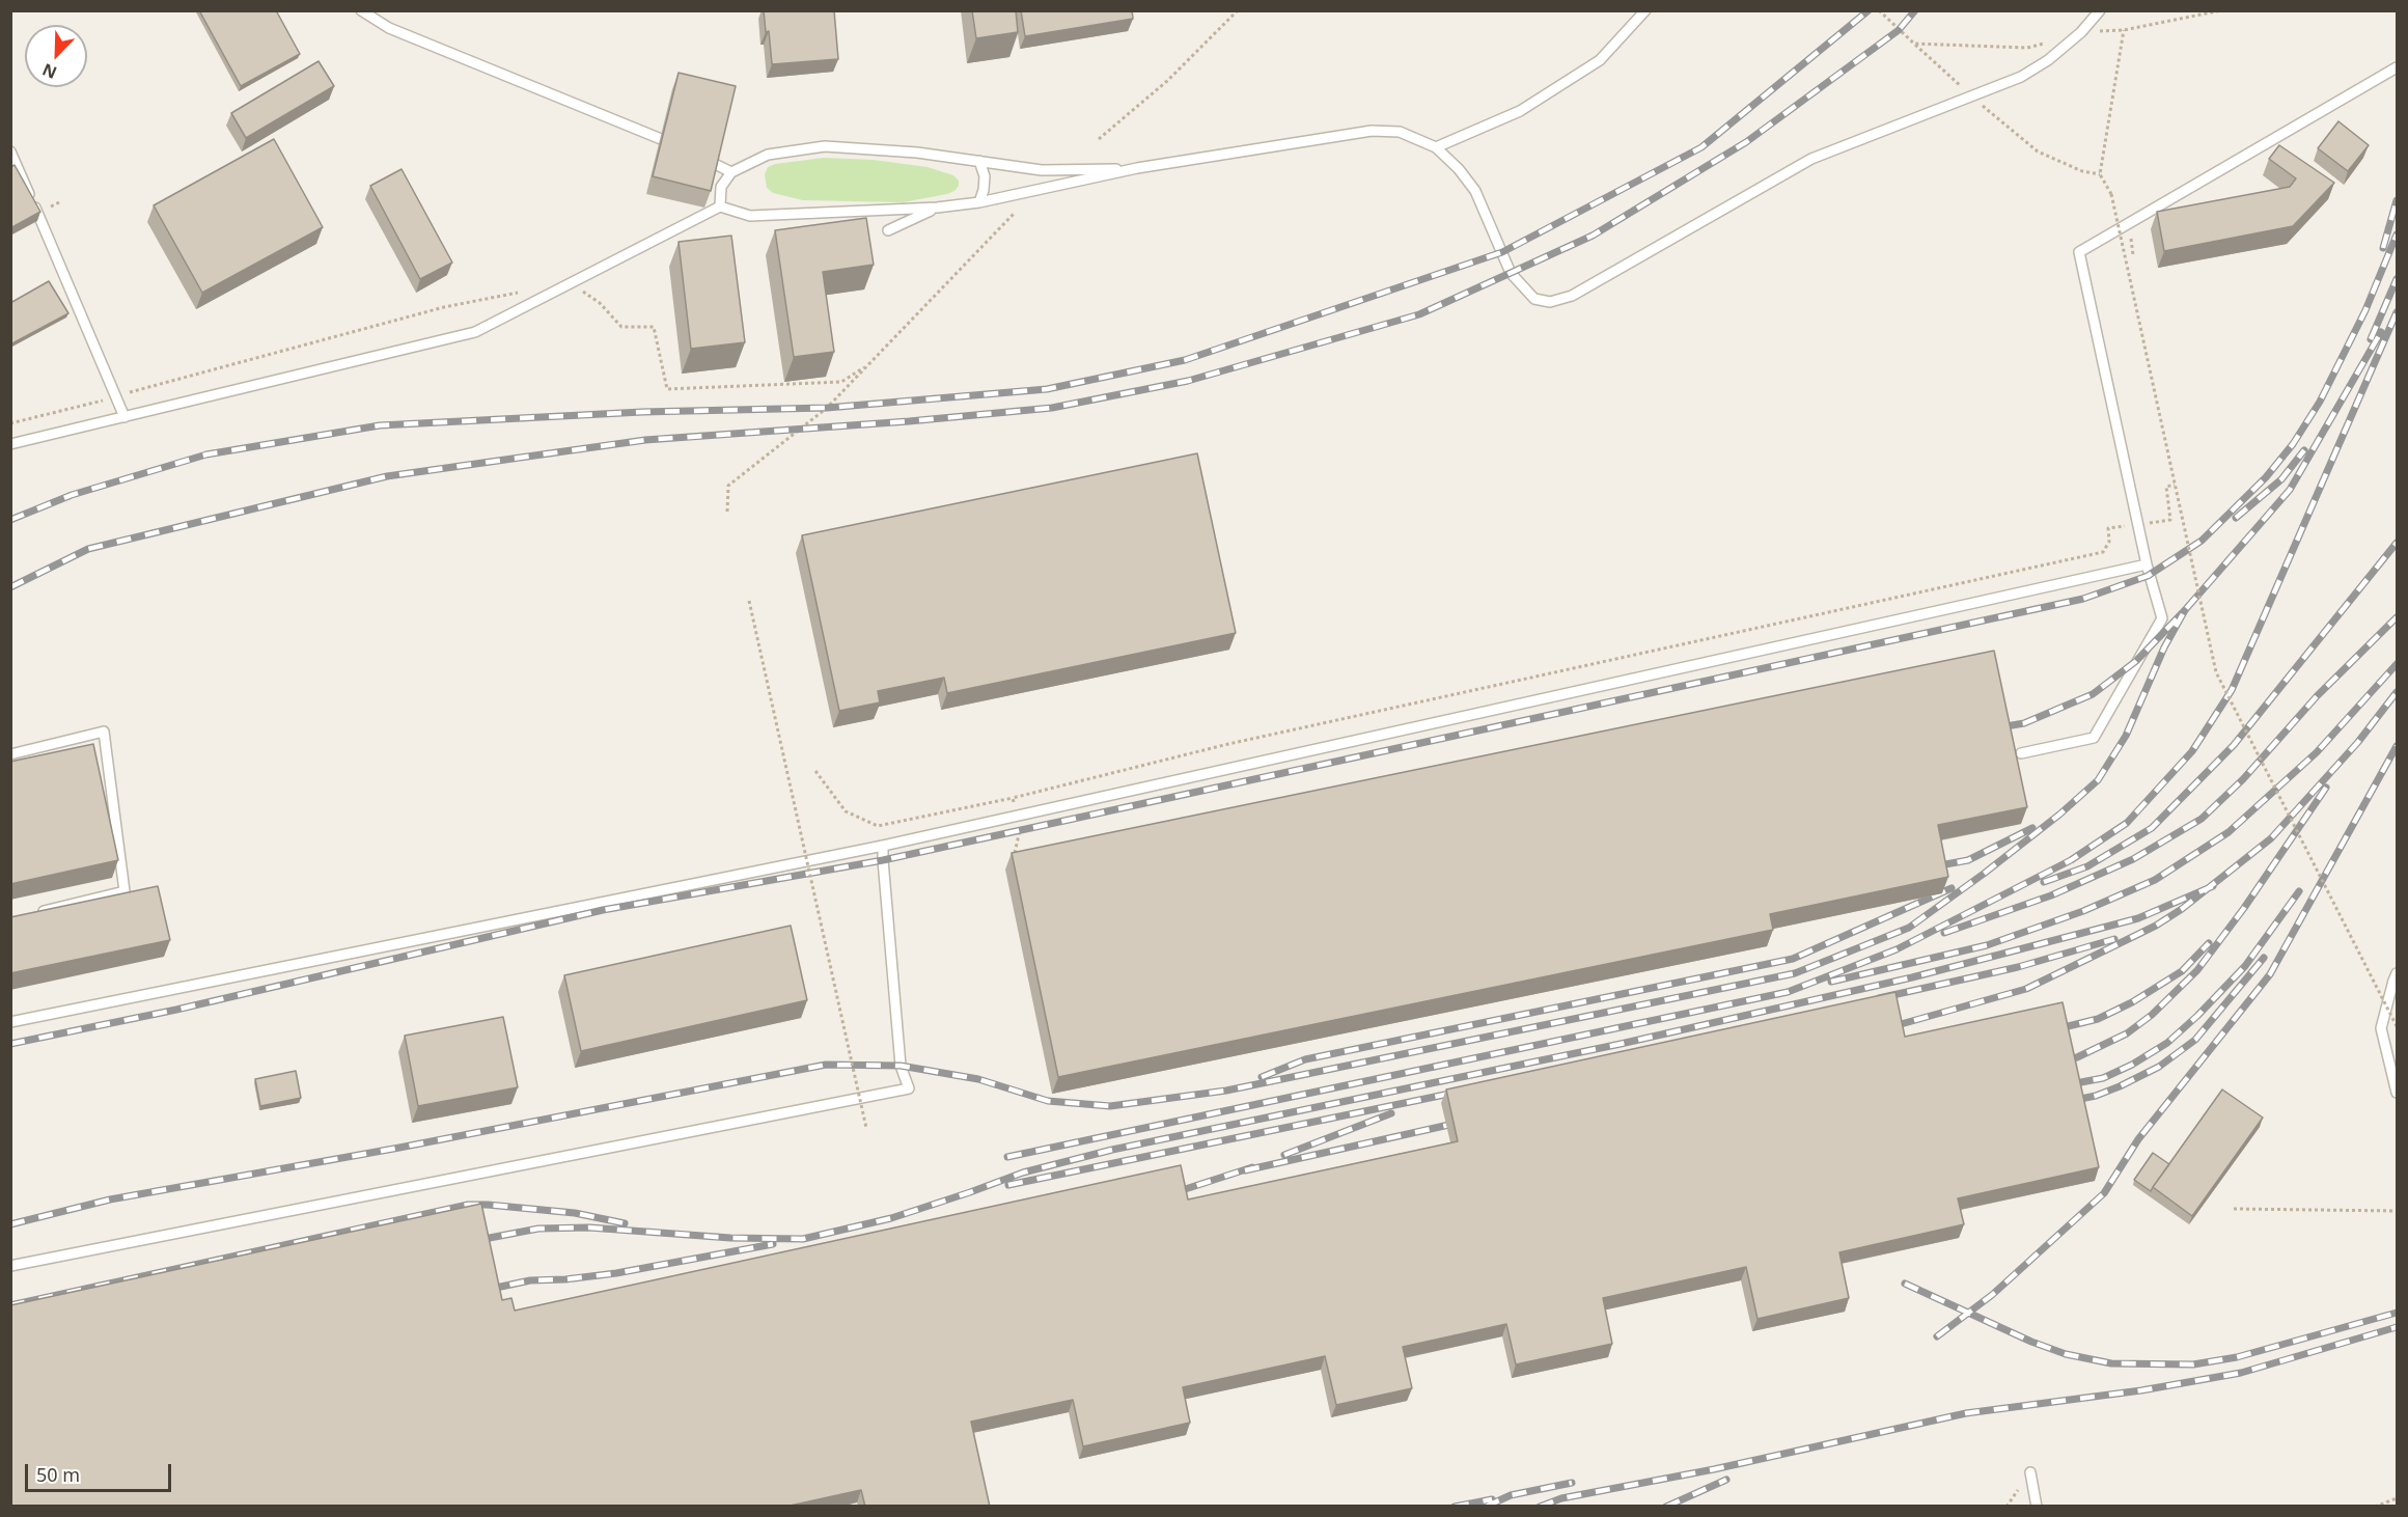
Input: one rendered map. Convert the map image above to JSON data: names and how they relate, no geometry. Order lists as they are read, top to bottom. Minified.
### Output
{"scale_bar":"50 m","north":"bottom left"}
